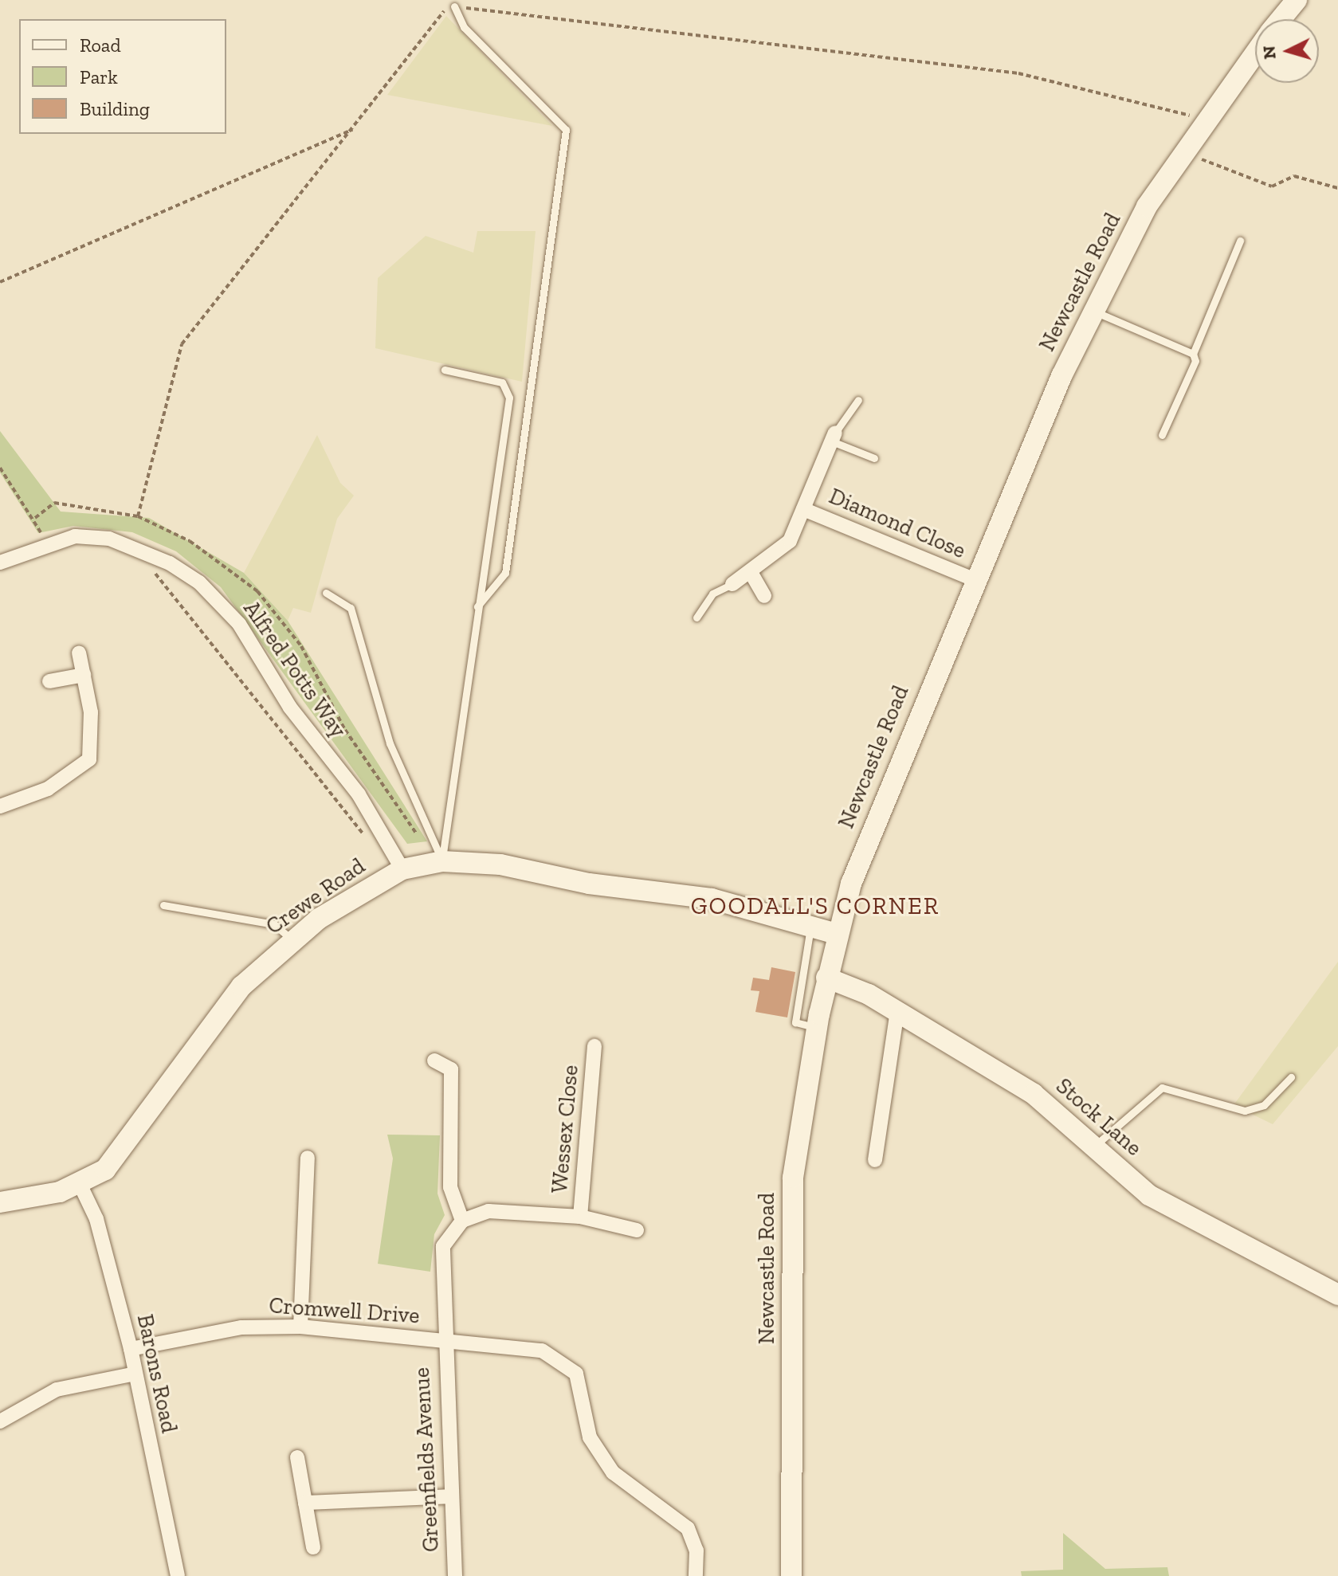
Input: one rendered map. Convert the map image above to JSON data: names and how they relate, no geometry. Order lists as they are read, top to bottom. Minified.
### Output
{"streets":{"street":["Newcastle Road","Diamond Close","Alfred Potts Way","Crewe Road","Stock Lane","Wessex Close","Cromwell Drive","Barons Road","Greenfields Avenue"]},"crossings":[["Newcastle Road","Diamond Close"],["Newcastle Road","Crewe Road"],["Newcastle Road","Stock Lane"],["Alfred Potts Way","Crewe Road"],["Crewe Road","Barons Road"],["Cromwell Drive","Barons Road"],["Cromwell Drive","Greenfields Avenue"]],"districts":["GOODALL'S CORNER"],"legend":["Road","Park","Building"],"north":"left"}
